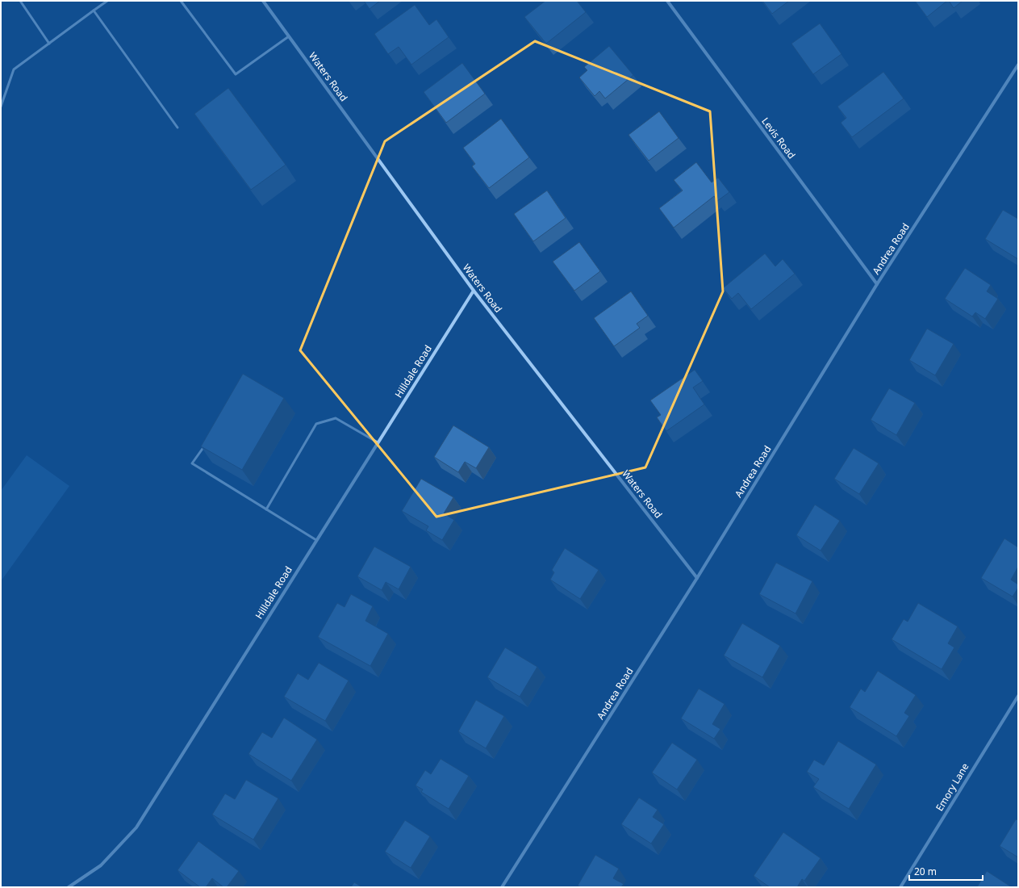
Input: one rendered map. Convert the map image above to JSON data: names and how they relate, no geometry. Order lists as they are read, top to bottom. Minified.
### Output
{"streets":{"street":["Waters Road","Levis Road","Andrea Road","Hilldale Road","Emory Lane"]},"crossings":[["Waters Road","Andrea Road"],["Waters Road","Hilldale Road"],["Levis Road","Andrea Road"]],"scale_bar":"20 m"}
